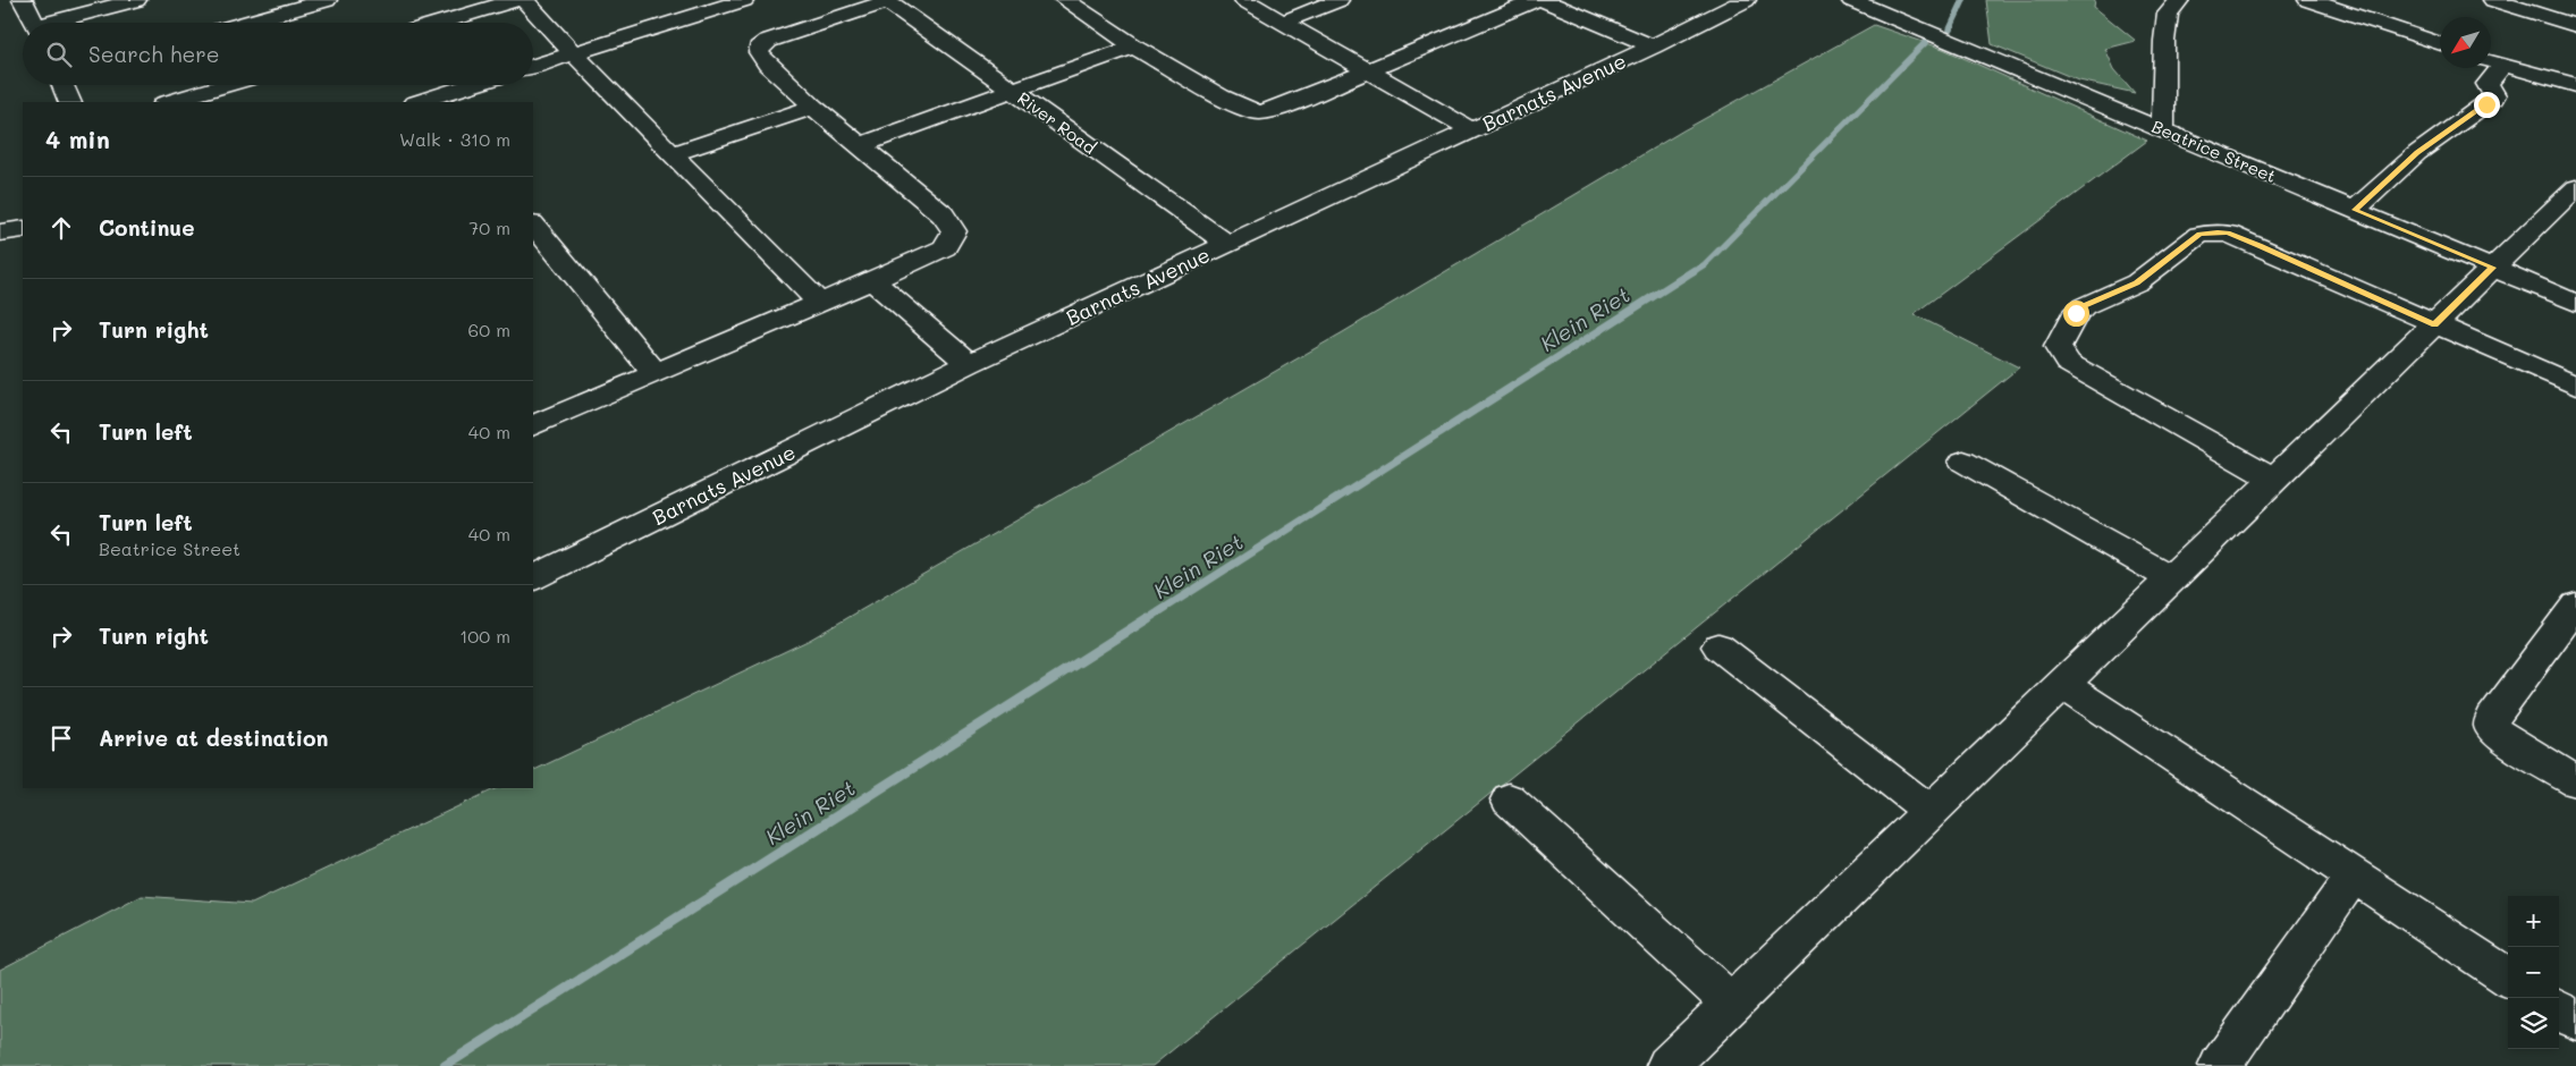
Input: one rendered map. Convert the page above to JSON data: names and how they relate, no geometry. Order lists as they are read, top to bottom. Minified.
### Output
{"streets":{"street":["Barnats Avenue","River Road","Beatrice Street"]},"crossings":[["Barnats Avenue","River Road"]],"water":["Klein Riet"],"north":"bottom left","page":{"search":"Search here","heading":["4 min","Walk · 310 m"],"list":[["Continue","70 m"],["Turn right","60 m"],["Turn left","40 m"],["Turn left","Beatrice Street","40 m"],["Turn right","100 m"],"Arrive at destination"],"map_buttons":["+","−"]}}
